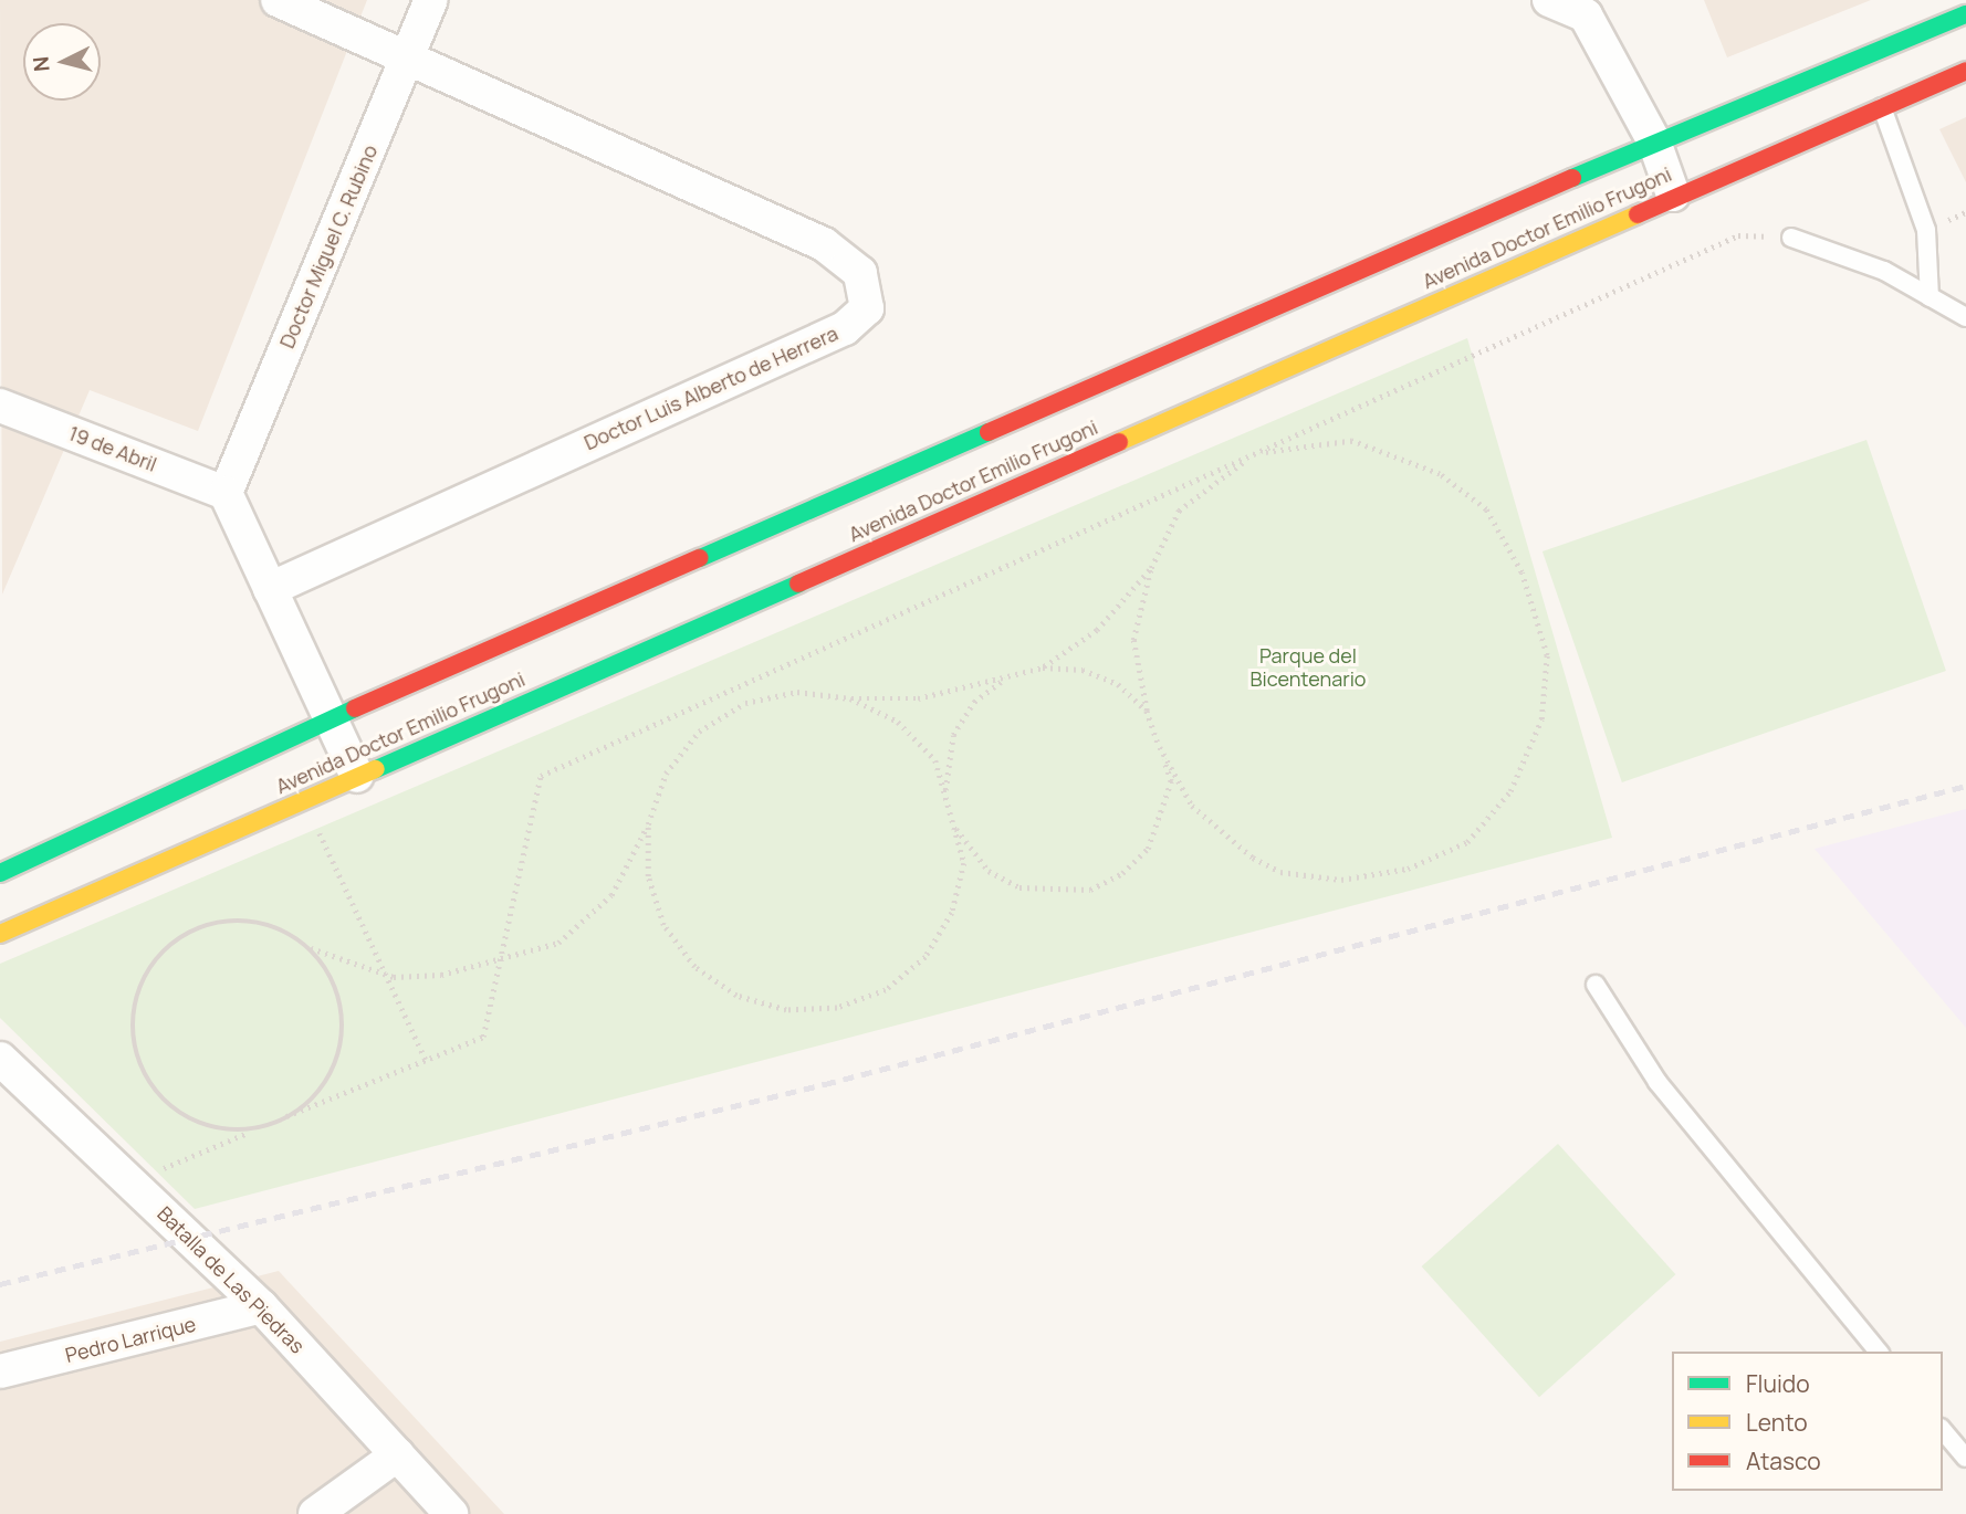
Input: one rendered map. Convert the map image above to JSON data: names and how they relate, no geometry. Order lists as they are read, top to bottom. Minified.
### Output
{"streets":{"street":["Avenida Doctor Emilio Frugoni","Doctor Miguel C. Rubino","Doctor Luis Alberto de Herrera","19 de Abril","Batalla de Las Piedras","Pedro Larrique"]},"crossings":[["Doctor Miguel C. Rubino","Doctor Luis Alberto de Herrera"],["Doctor Miguel C. Rubino","19 de Abril"],["Batalla de Las Piedras","Pedro Larrique"]],"parks":["Parque del Bicentenario"],"legend":["Fluido","Lento","Atasco"],"north":"left"}
